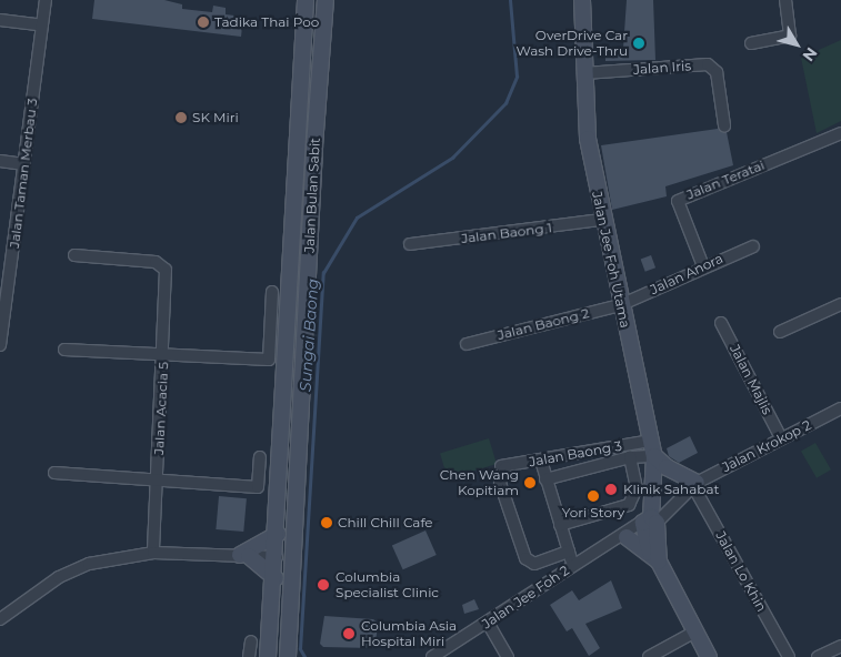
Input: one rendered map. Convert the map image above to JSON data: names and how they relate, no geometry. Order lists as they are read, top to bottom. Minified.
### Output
{"streets":{"main road":["Jalan Bulan Sabit","Jalan Jee Foh Utama"],"street":["Jalan Iris","Jalan Taman Merbau 3","Jalan Teratai","Jalan Baong 1","Jalan Anora","Jalan Baong 2","Jalan Majlis","Jalan Acacia 5","Jalan Krokop 2","Jalan Baong 3","Jalan Lo Khin","Jalan Jee Foh 2"]},"crossings":[["Jalan Iris","Jalan Jee Foh Utama"],["Jalan Teratai","Jalan Anora"],["Jalan Baong 1","Jalan Jee Foh Utama"],["Jalan Jee Foh Utama","Jalan Anora"],["Jalan Jee Foh Utama","Jalan Baong 2"],["Jalan Jee Foh Utama","Jalan Krokop 2"],["Jalan Jee Foh Utama","Jalan Baong 3"],["Jalan Jee Foh Utama","Jalan Jee Foh 2"],["Jalan Anora","Jalan Baong 2"],["Jalan Majlis","Jalan Krokop 2"],["Jalan Krokop 2","Jalan Lo Khin"],["Jalan Krokop 2","Jalan Jee Foh 2"]],"water":["Sungai Baong"],"places":["Tadika Thai Poo","OverDrive Car Wash Drive-Thru","SK Miri","Chen Wang Kopitiam","Klinik Sahabat","Yori Story","Chill Chill Cafe","Columbia Specialist Clinic","Columbia Asia Hospital Miri"],"north":"bottom right"}
